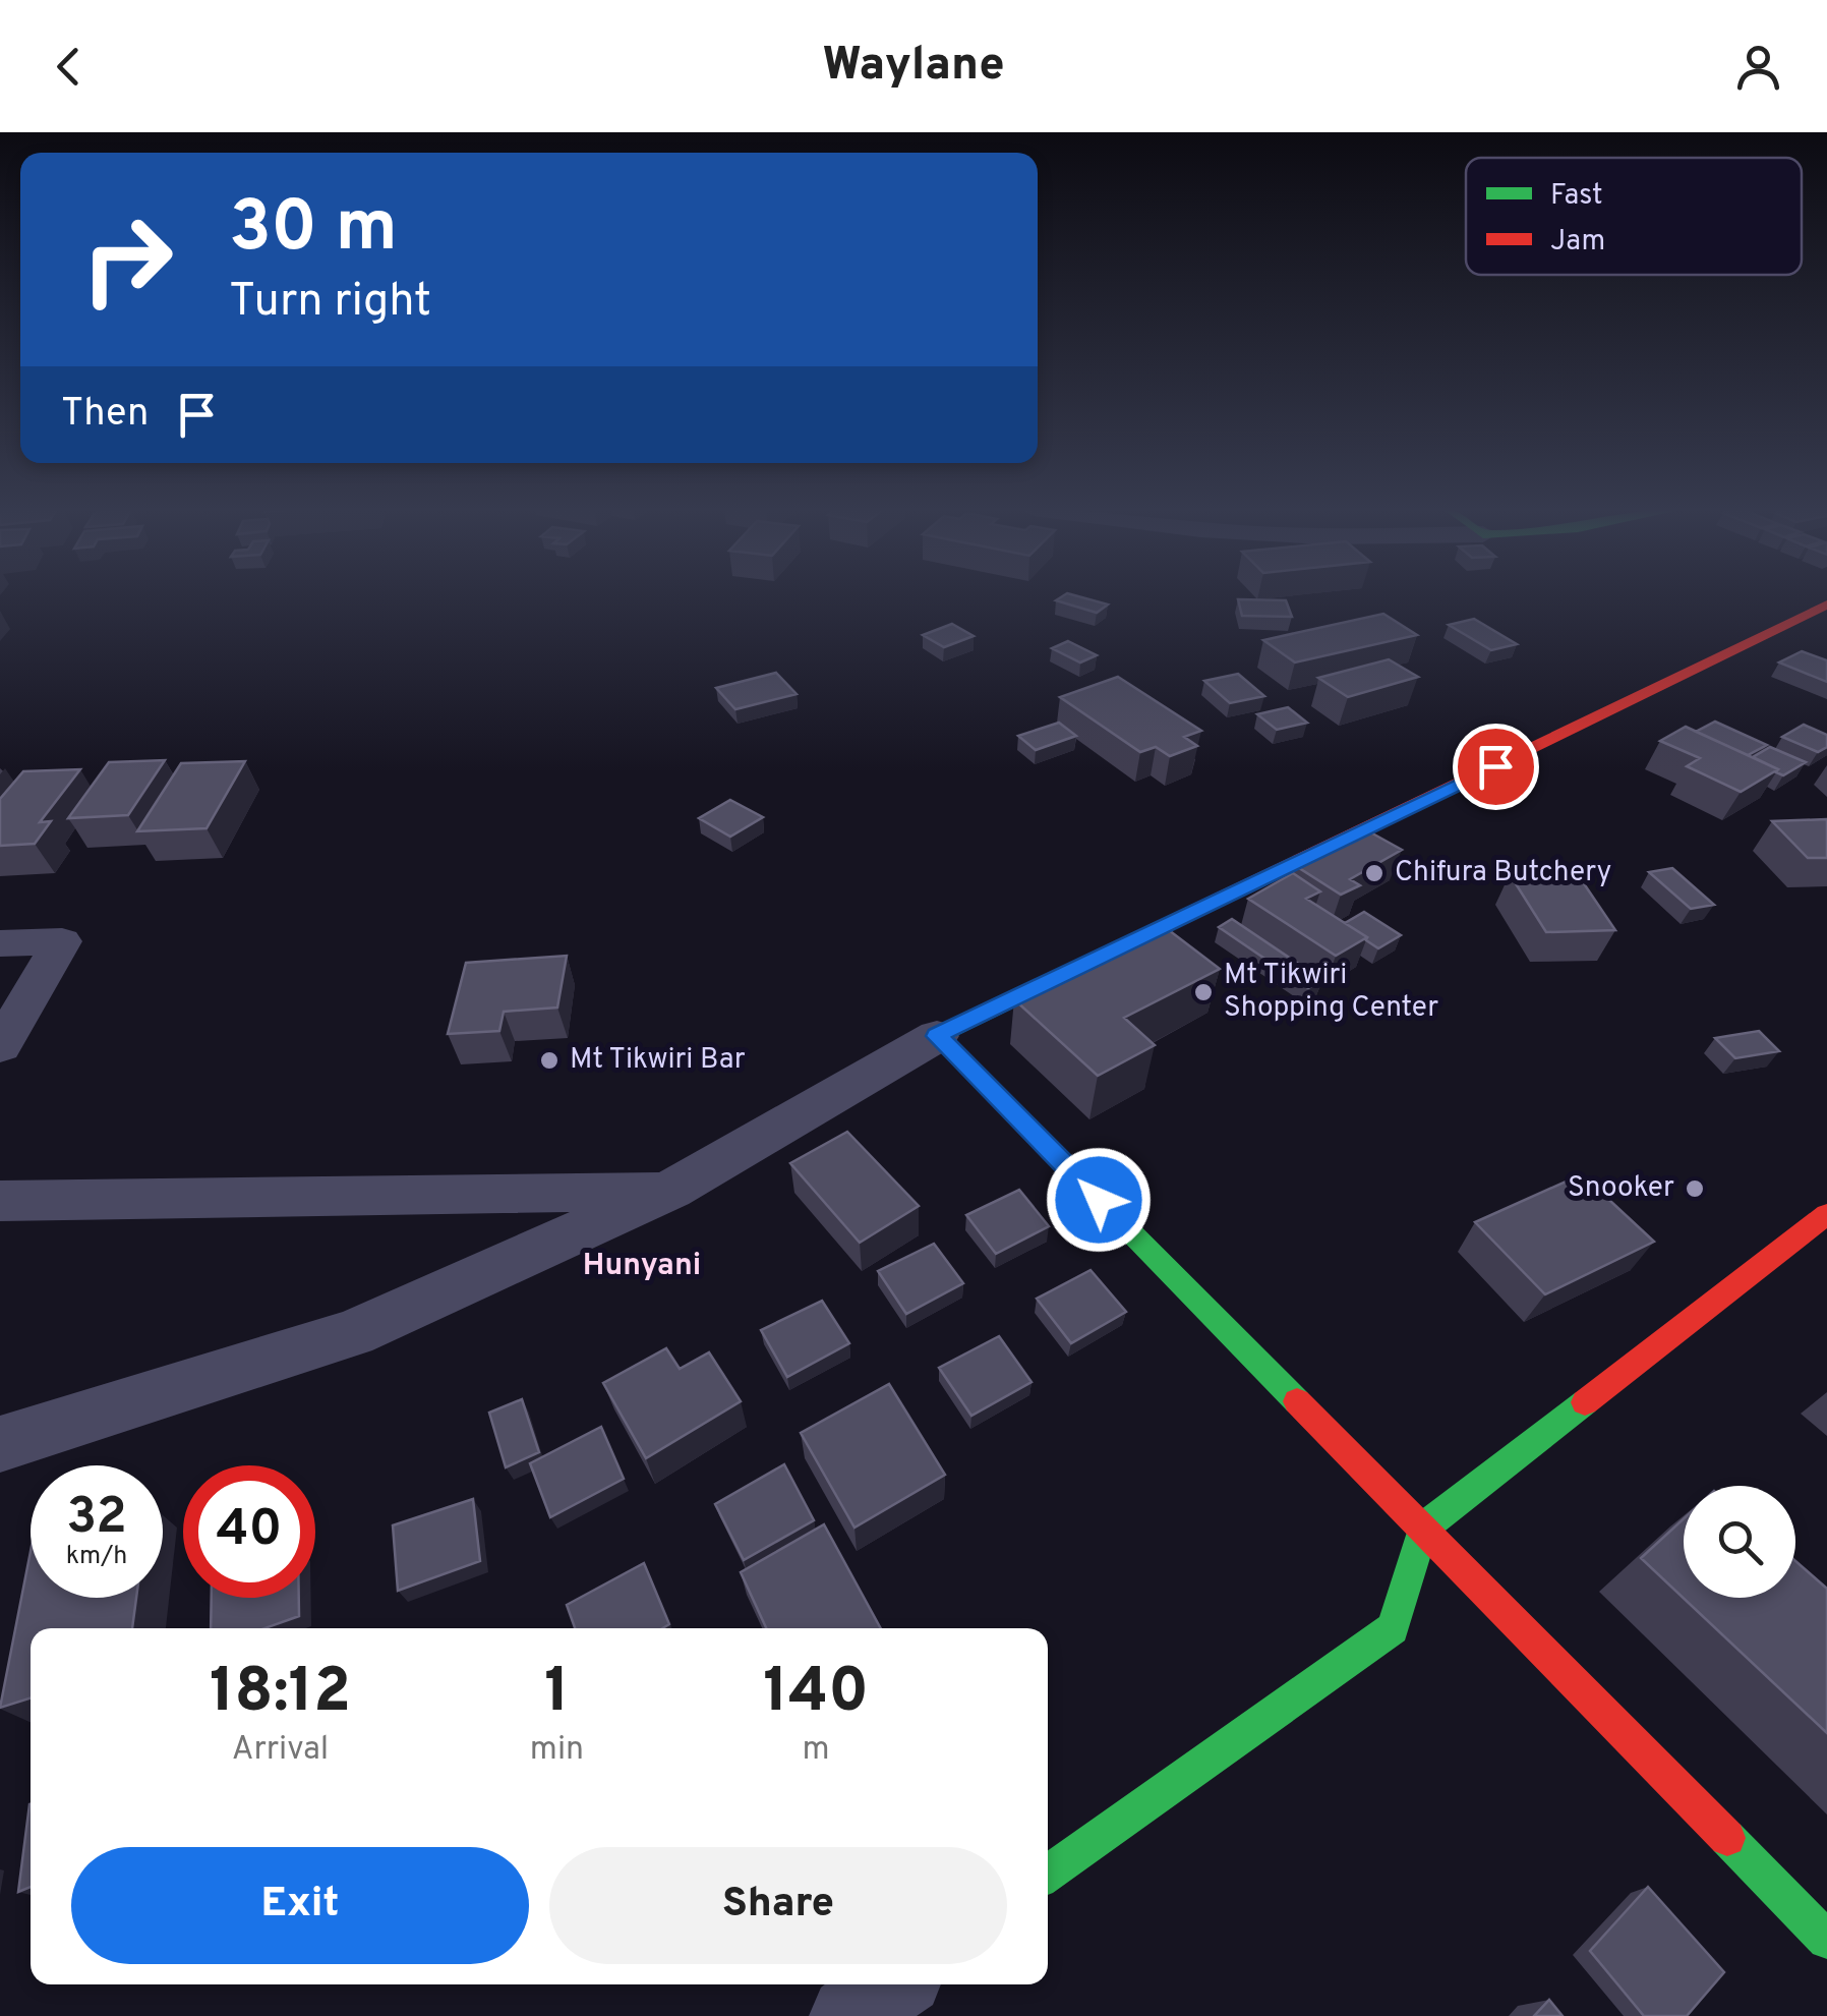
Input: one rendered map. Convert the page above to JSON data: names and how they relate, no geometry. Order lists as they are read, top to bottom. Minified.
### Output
{"districts":["Hunyani"],"places":["Chifura Butchery","Mt Tikwiri Shopping Center","Mt Tikwiri Bar","Snooker"],"legend":["Fast","Jam"],"page":{"header":"Waylane","turn":["30 m","Turn right"],"then":"Then","speed":"32 km/h","limit":"40","eta":["18:12","Arrival","1","min","140","m"],"buttons":["Exit","Share"]}}
